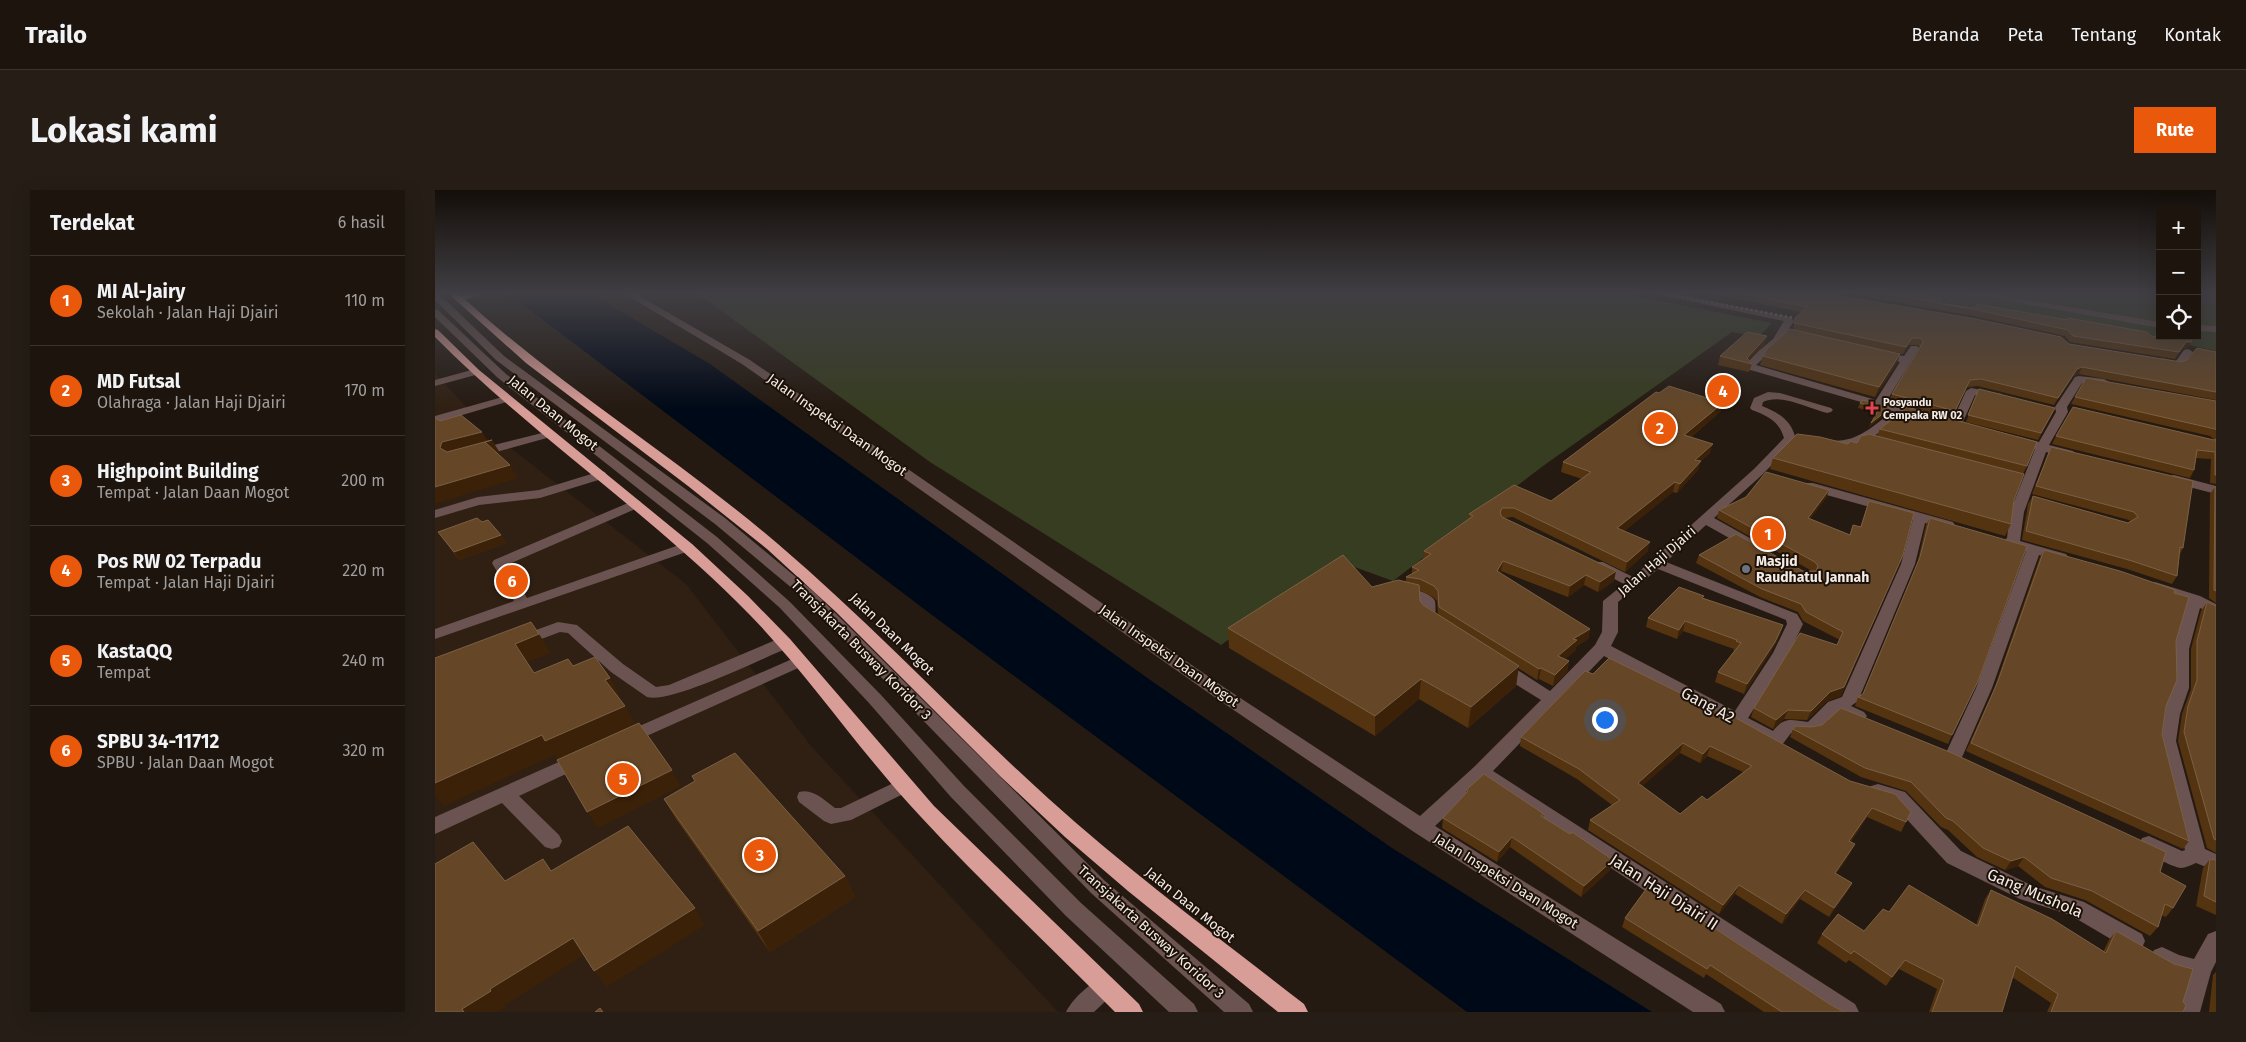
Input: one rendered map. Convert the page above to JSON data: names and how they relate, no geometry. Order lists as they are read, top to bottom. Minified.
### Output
{"streets":{"highway":["Jalan Daan Mogot"],"street":["Jalan Inspeksi Daan Mogot","Jalan Haji Djairi","Transjakarta Busway Koridor 3","Gang A2","Jalan Haji Djairi II","Gang Mushola"]},"crossings":[["Jalan Inspeksi Daan Mogot","Jalan Haji Djairi"],["Jalan Haji Djairi","Gang A2"],["Jalan Haji Djairi","Jalan Haji Djairi II"]],"places":{"health":["Posyandu Cempaka RW 02"],"other":["Masjid Raudhatul Jannah"]},"page":{"header":"Trailo","nav":["Beranda","Peta","Tentang","Kontak"],"buttons":"Rute","title":"Lokasi kami","heading":["Terdekat","6 hasil"],"map_buttons":["+","−"],"list":[{"mark":"1","name":"MI Al-Jairy","note":"Sekolah · Jalan Haji Djairi","value":"110 m"},{"mark":"2","name":"MD Futsal","note":"Olahraga · Jalan Haji Djairi","value":"170 m"},{"mark":"3","name":"Highpoint Building","note":"Tempat · Jalan Daan Mogot","value":"200 m"},{"mark":"4","name":"Pos RW 02 Terpadu","note":"Tempat · Jalan Haji Djairi","value":"220 m"},{"mark":"5","name":"KastaQQ","note":"Tempat","value":"240 m"},{"mark":"6","name":"SPBU 34-11712","note":"SPBU · Jalan Daan Mogot","value":"320 m"}],"pins":["4","2","1","6","5","3"]}}
